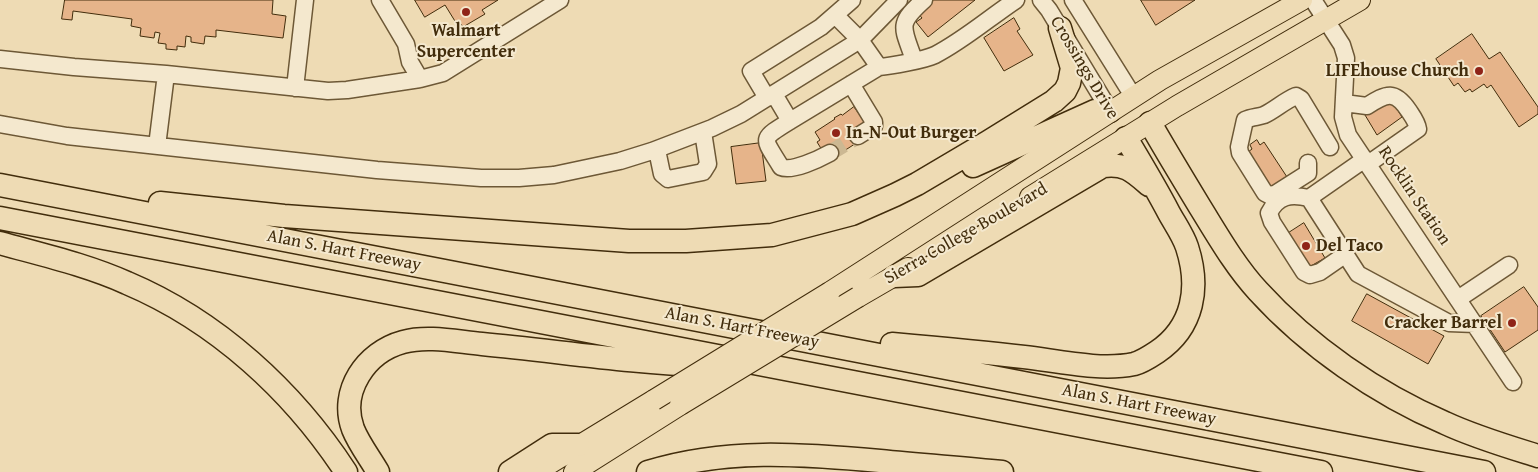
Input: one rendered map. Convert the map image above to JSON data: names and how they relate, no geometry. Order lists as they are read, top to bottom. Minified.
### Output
{"streets":{"highway":["Alan S. Hart Freeway"],"main road":["Crossings Drive","Sierra College Boulevard"],"street":["Rocklin Station"]},"crossings":[["Crossings Drive","Sierra College Boulevard"],["Rocklin Station","Sierra College Boulevard"]],"places":["Walmart Supercenter","LIFEhouse Church","In-N-Out Burger","Del Taco","Cracker Barrel"]}
